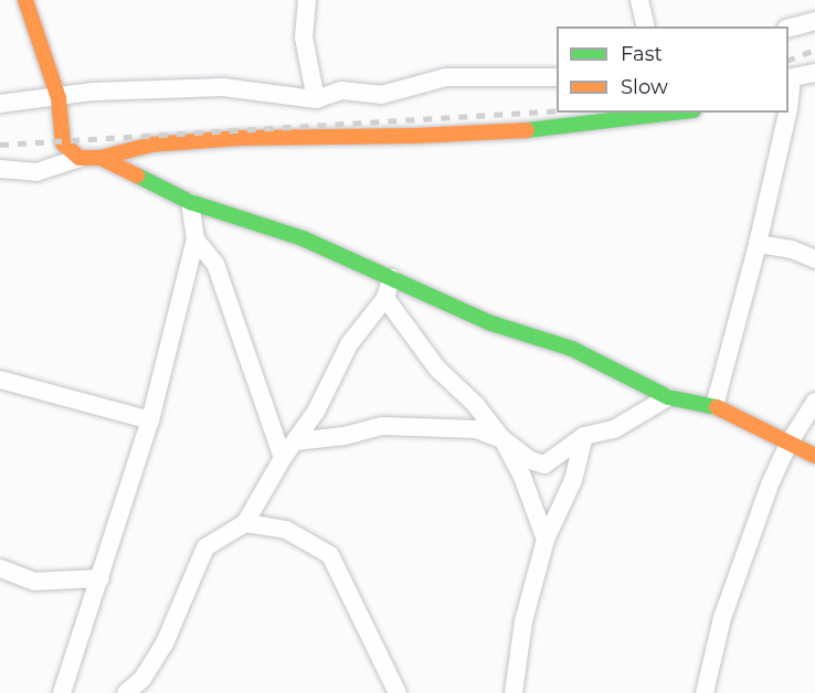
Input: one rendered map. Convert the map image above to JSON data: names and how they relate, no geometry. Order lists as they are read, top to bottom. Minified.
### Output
{"legend":["Fast","Slow"]}
